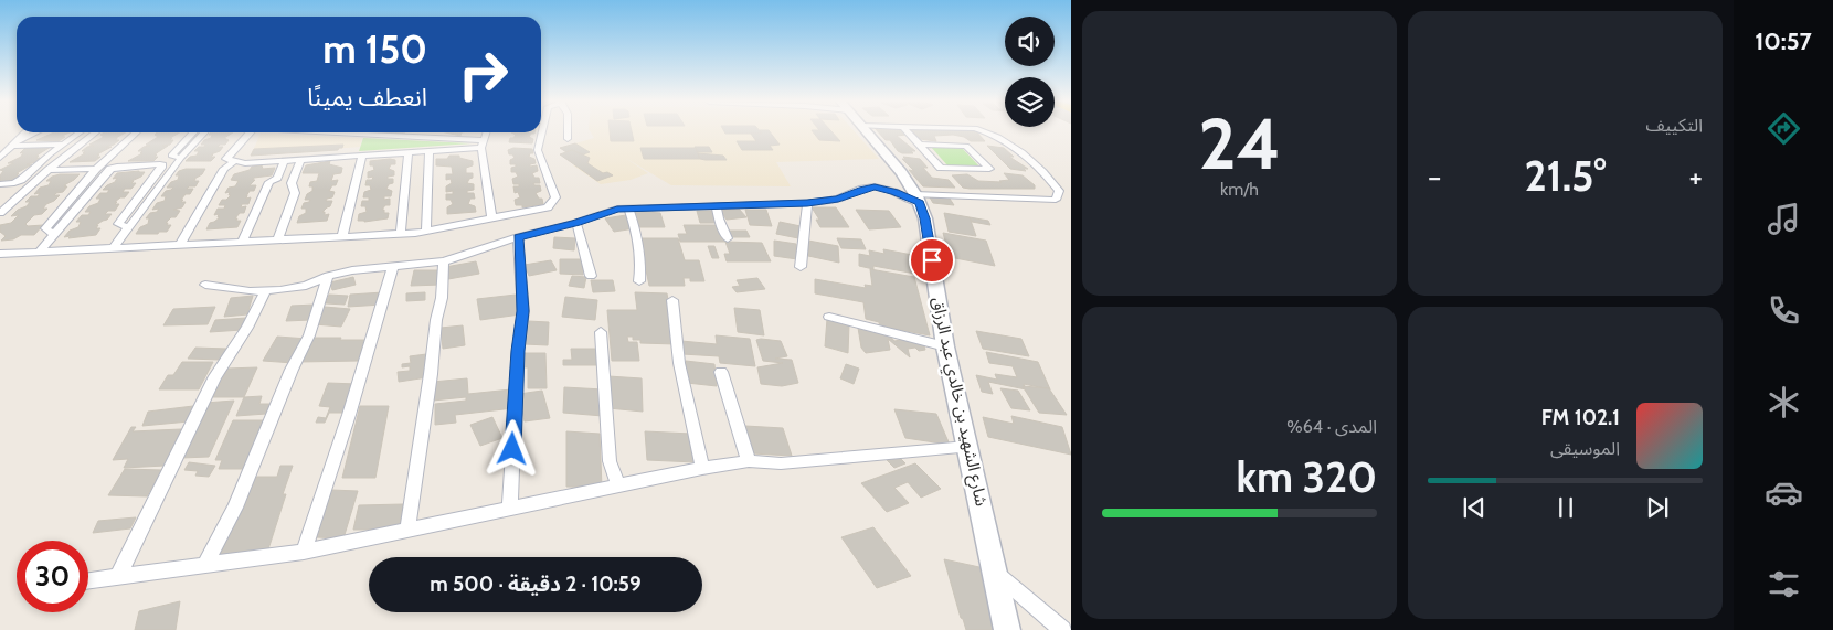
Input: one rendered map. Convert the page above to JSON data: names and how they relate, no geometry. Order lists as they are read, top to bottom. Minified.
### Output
{"streets":{"main road":["شارع الشهيد بن خالدي عبد الرزاق"]},"page":{"tabs":"10:57","tile":["التكييف",["24","km/h"],["المدى · 64%","320 km"]],"turn":["150 m","انعطف يمينًا"],"heat":["−","21.5°","+"],"song":["102.1 FM","الموسيقى"],"limit":"30","trip":"10:59 · 2 دقيقة · 500 m"}}
